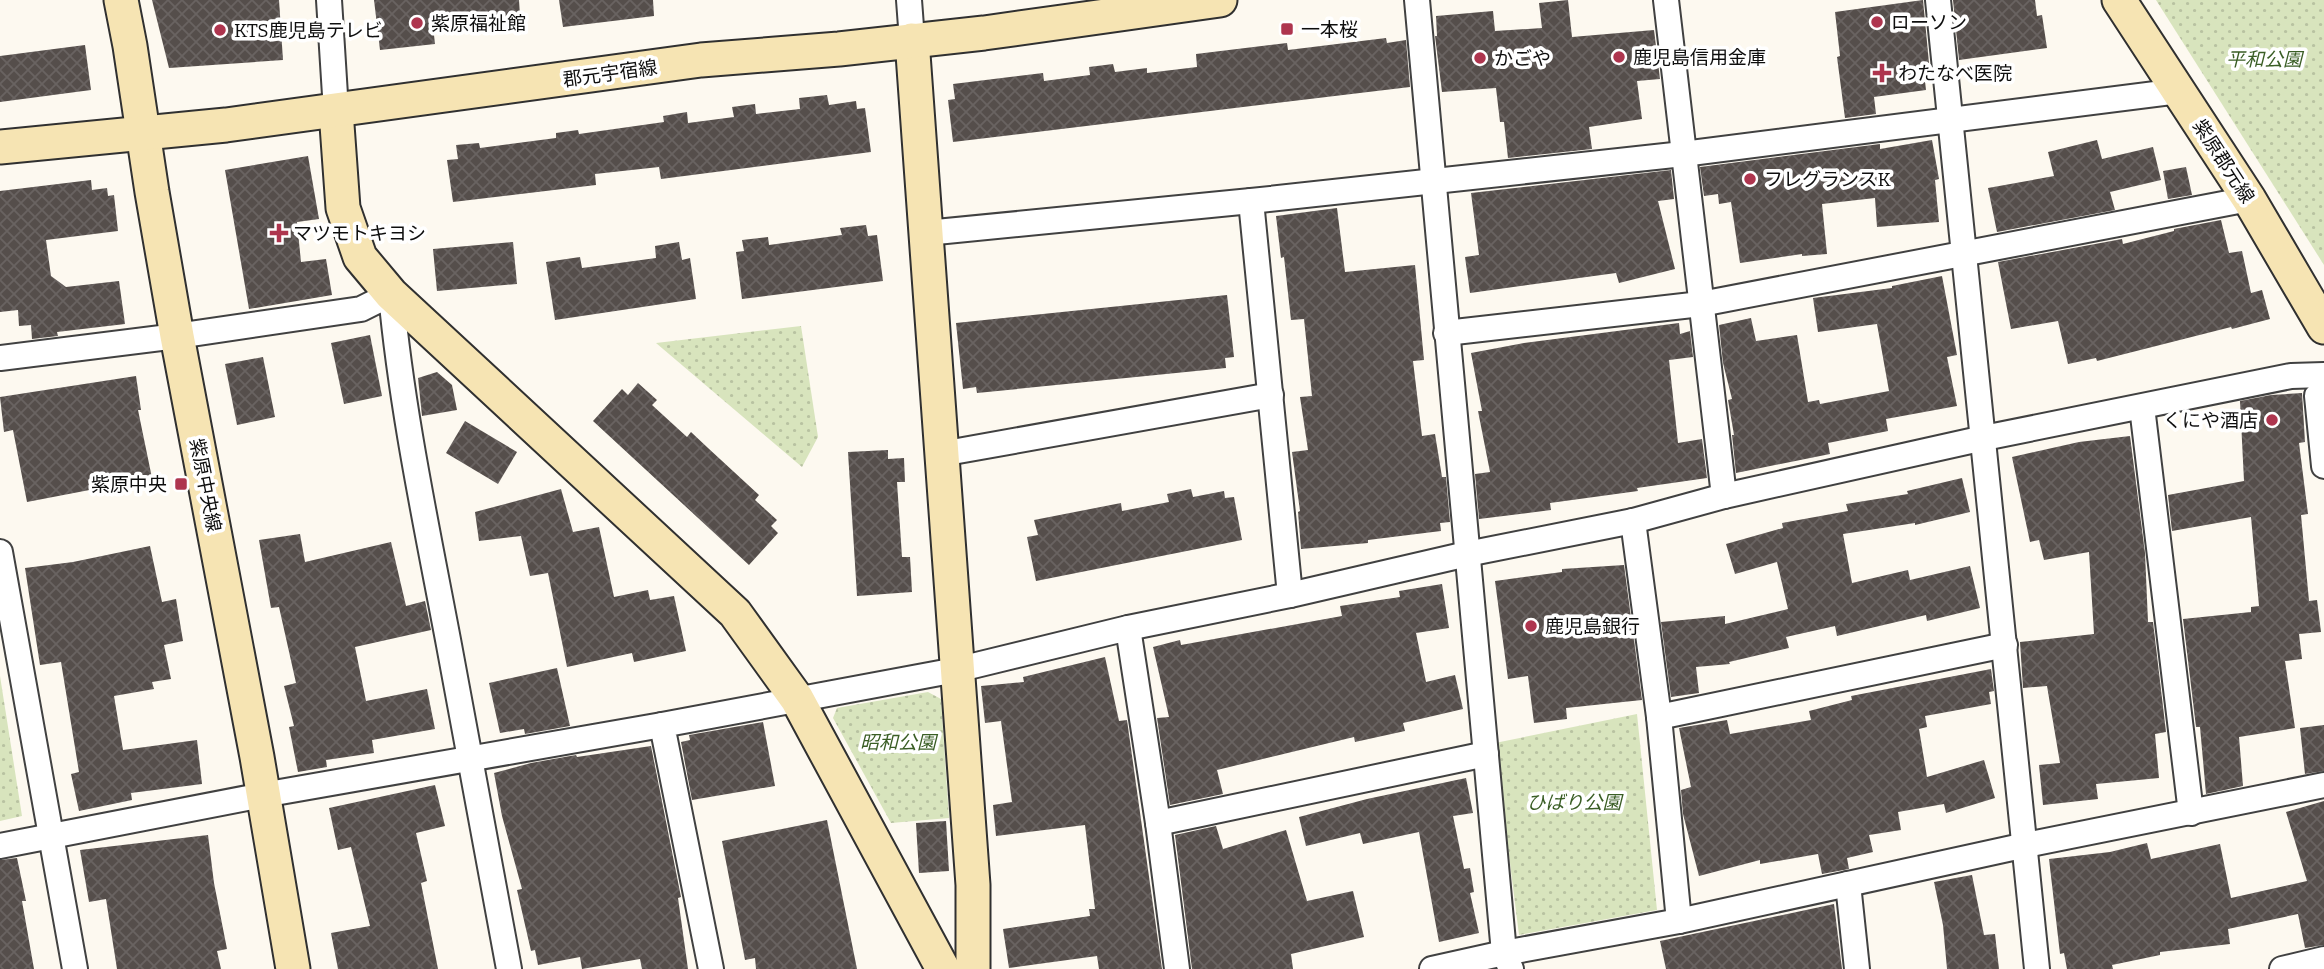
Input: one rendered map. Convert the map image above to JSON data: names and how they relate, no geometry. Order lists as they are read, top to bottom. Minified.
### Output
{"streets":{"street":["郡元宇宿線","紫原郡元線","紫原中央線"]},"crossings":[["郡元宇宿線","紫原中央線"]],"parks":["平和公園","昭和公園","ひばり公園"],"places":{"other":["ローソン","紫原福祉館","KTS鹿児島テレビ","鹿児島信用金庫","かごや","フレグランスK","くにや酒店","鹿児島銀行"],"transit":["一本桜","紫原中央"],"health":["わたなべ医院","マツモトキヨシ"]}}
